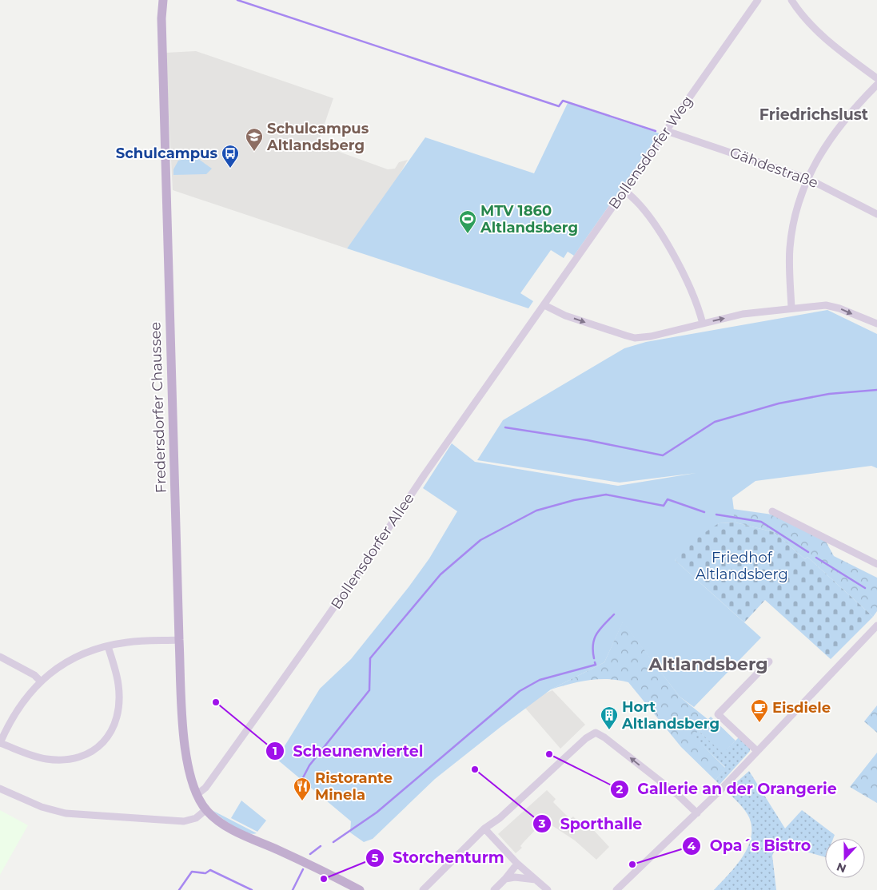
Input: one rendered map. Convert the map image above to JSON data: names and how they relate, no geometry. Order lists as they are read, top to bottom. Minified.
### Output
{"streets":{"main road":["Fredersdorfer Chaussee"],"street":["Bollensdorfer Weg","Gähdestraße","Bollensdorfer Allee"]},"crossings":[["Bollensdorfer Weg","Gähdestraße"],["Bollensdorfer Weg","Bollensdorfer Allee"],["Fredersdorfer Chaussee","Bollensdorfer Allee"]],"districts":["Friedrichslust","Altlandsberg"],"parks":["Friedhof Altlandsberg"],"places":{"school or university":["Schulcampus Altlandsberg"],"bus stop":["Schulcampus"],"sports":["MTV 1860 Altlandsberg"],"other":["Scheunenviertel","Gallerie an der Orangerie","Sporthalle","Opa´s Bistro","Storchenturm"],"cafe":["Eisdiele"],"building":["Hort Altlandsberg"],"restaurant":["Ristorante Minela"]},"north":"bottom"}
